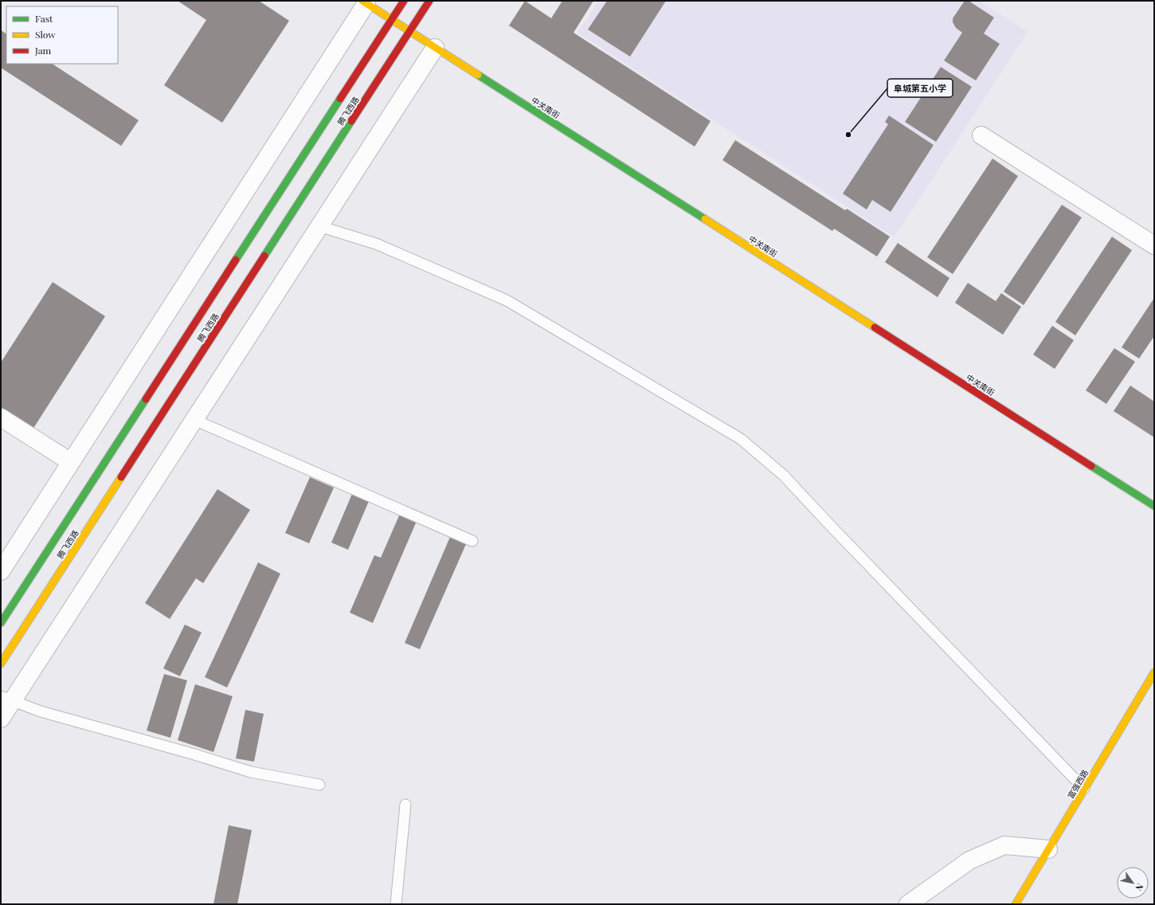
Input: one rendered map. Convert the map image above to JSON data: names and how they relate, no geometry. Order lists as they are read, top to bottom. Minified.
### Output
{"streets":{"street":["中关南街","腾飞西路","富强西路"]},"crossings":[["中关南街","腾飞西路"]],"places":["阜城第五小学"],"legend":["Fast","Slow","Jam"],"north":"bottom right"}
